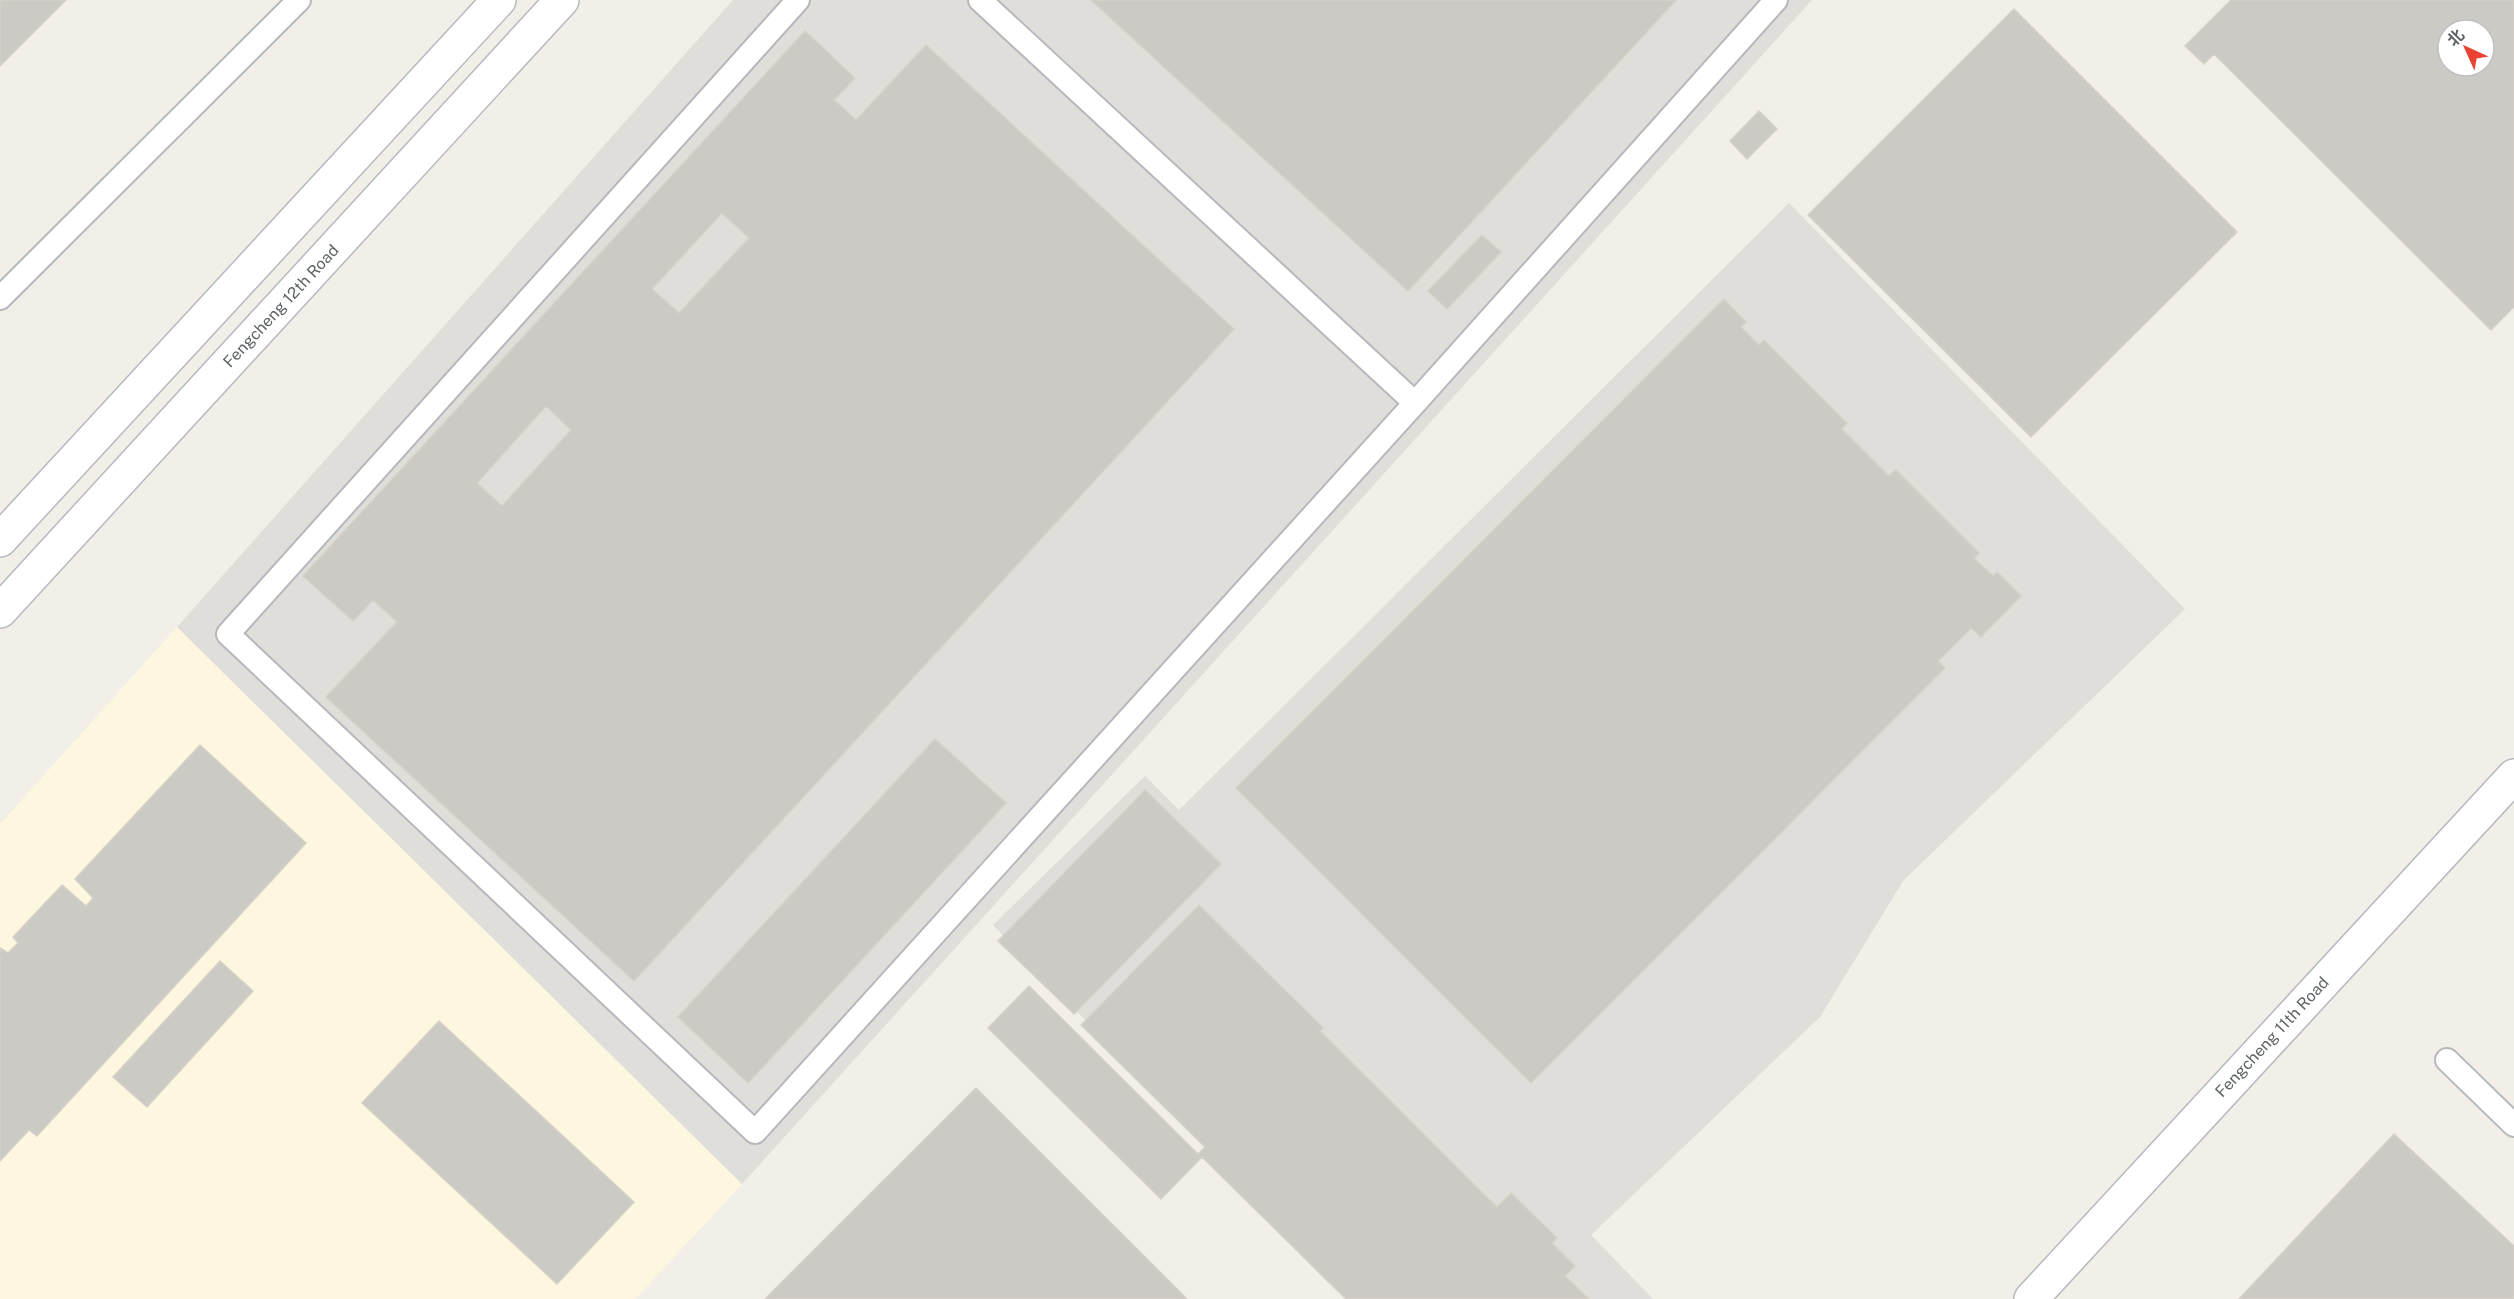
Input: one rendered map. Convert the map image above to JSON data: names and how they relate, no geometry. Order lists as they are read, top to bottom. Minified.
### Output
{"streets":{"main road":["Fengcheng 12th Road","Fengcheng 11th Road"]},"north":"top left"}
